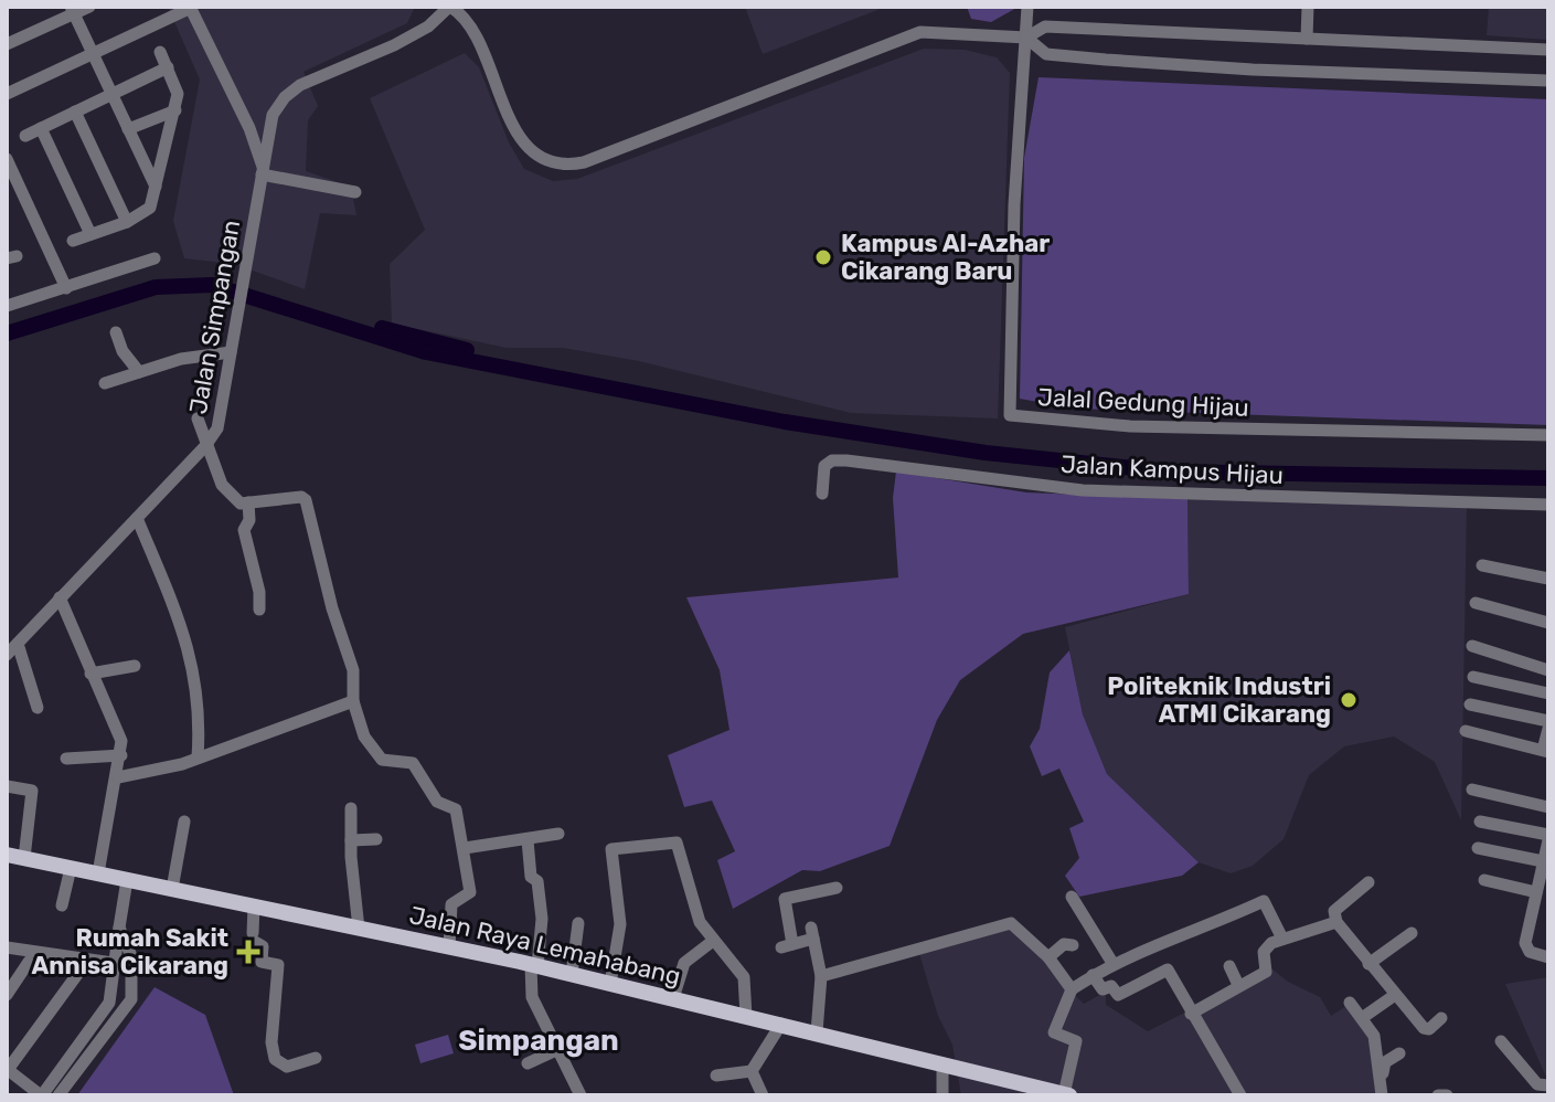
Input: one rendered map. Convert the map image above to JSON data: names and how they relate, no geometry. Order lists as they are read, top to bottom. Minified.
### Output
{"streets":{"main road":["Jalan Raya Lemahabang"],"street":["Jalan Simpangan","Jalal Gedung Hijau","Jalan Kampus Hijau"]},"districts":["Simpangan"],"places":{"other":["Kampus Al-Azhar Cikarang Baru","Politeknik Industri ATMI Cikarang"],"health":["Rumah Sakit Annisa Cikarang"]}}
